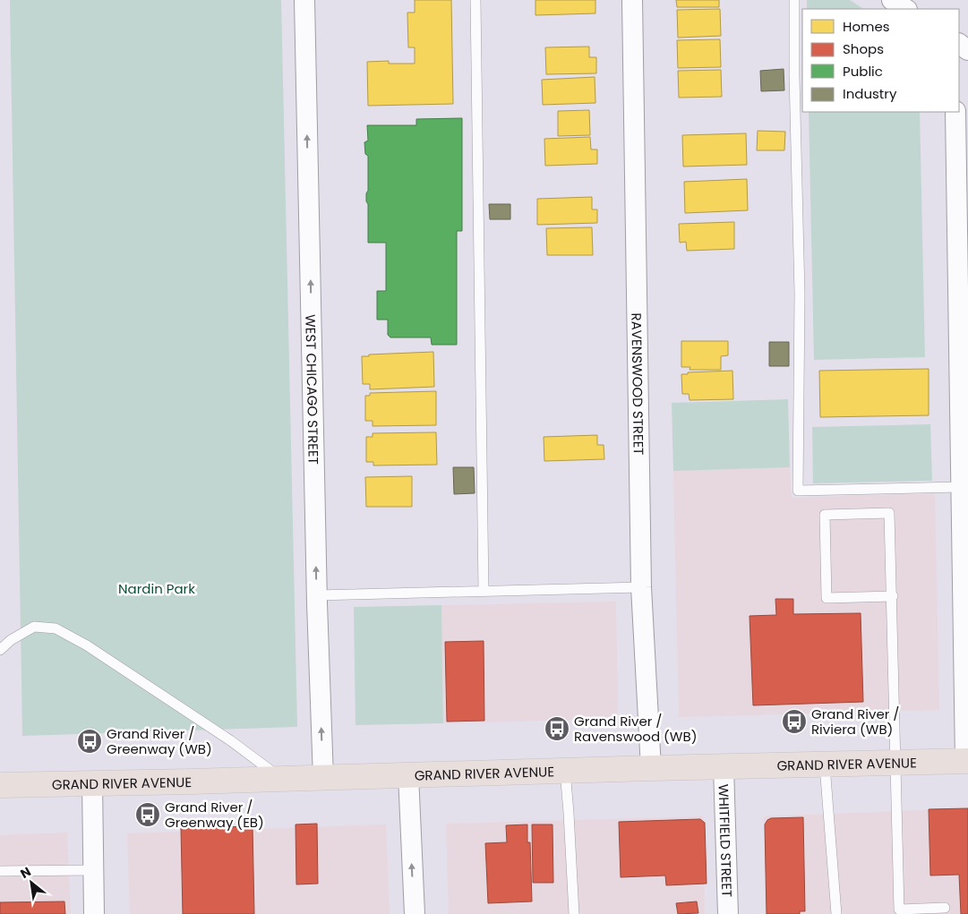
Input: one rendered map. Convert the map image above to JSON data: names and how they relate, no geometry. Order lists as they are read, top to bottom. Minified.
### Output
{"streets":{"main road":["GRAND RIVER AVENUE"],"street":["RAVENSWOOD STREET","WEST CHICAGO STREET","WHITFIELD STREET"]},"crossings":[["RAVENSWOOD STREET","GRAND RIVER AVENUE"],["WEST CHICAGO STREET","GRAND RIVER AVENUE"],["GRAND RIVER AVENUE","WHITFIELD STREET"]],"one_way":["WEST CHICAGO STREET"],"parks":["Nardin Park"],"places":{"bus stop":["Grand River / Riviera (WB)","Grand River / Ravenswood (WB)","Grand River / Greenway (WB)","Grand River / Greenway (EB)"]},"legend":["Homes","Shops","Public","Industry"],"north":"top left"}
